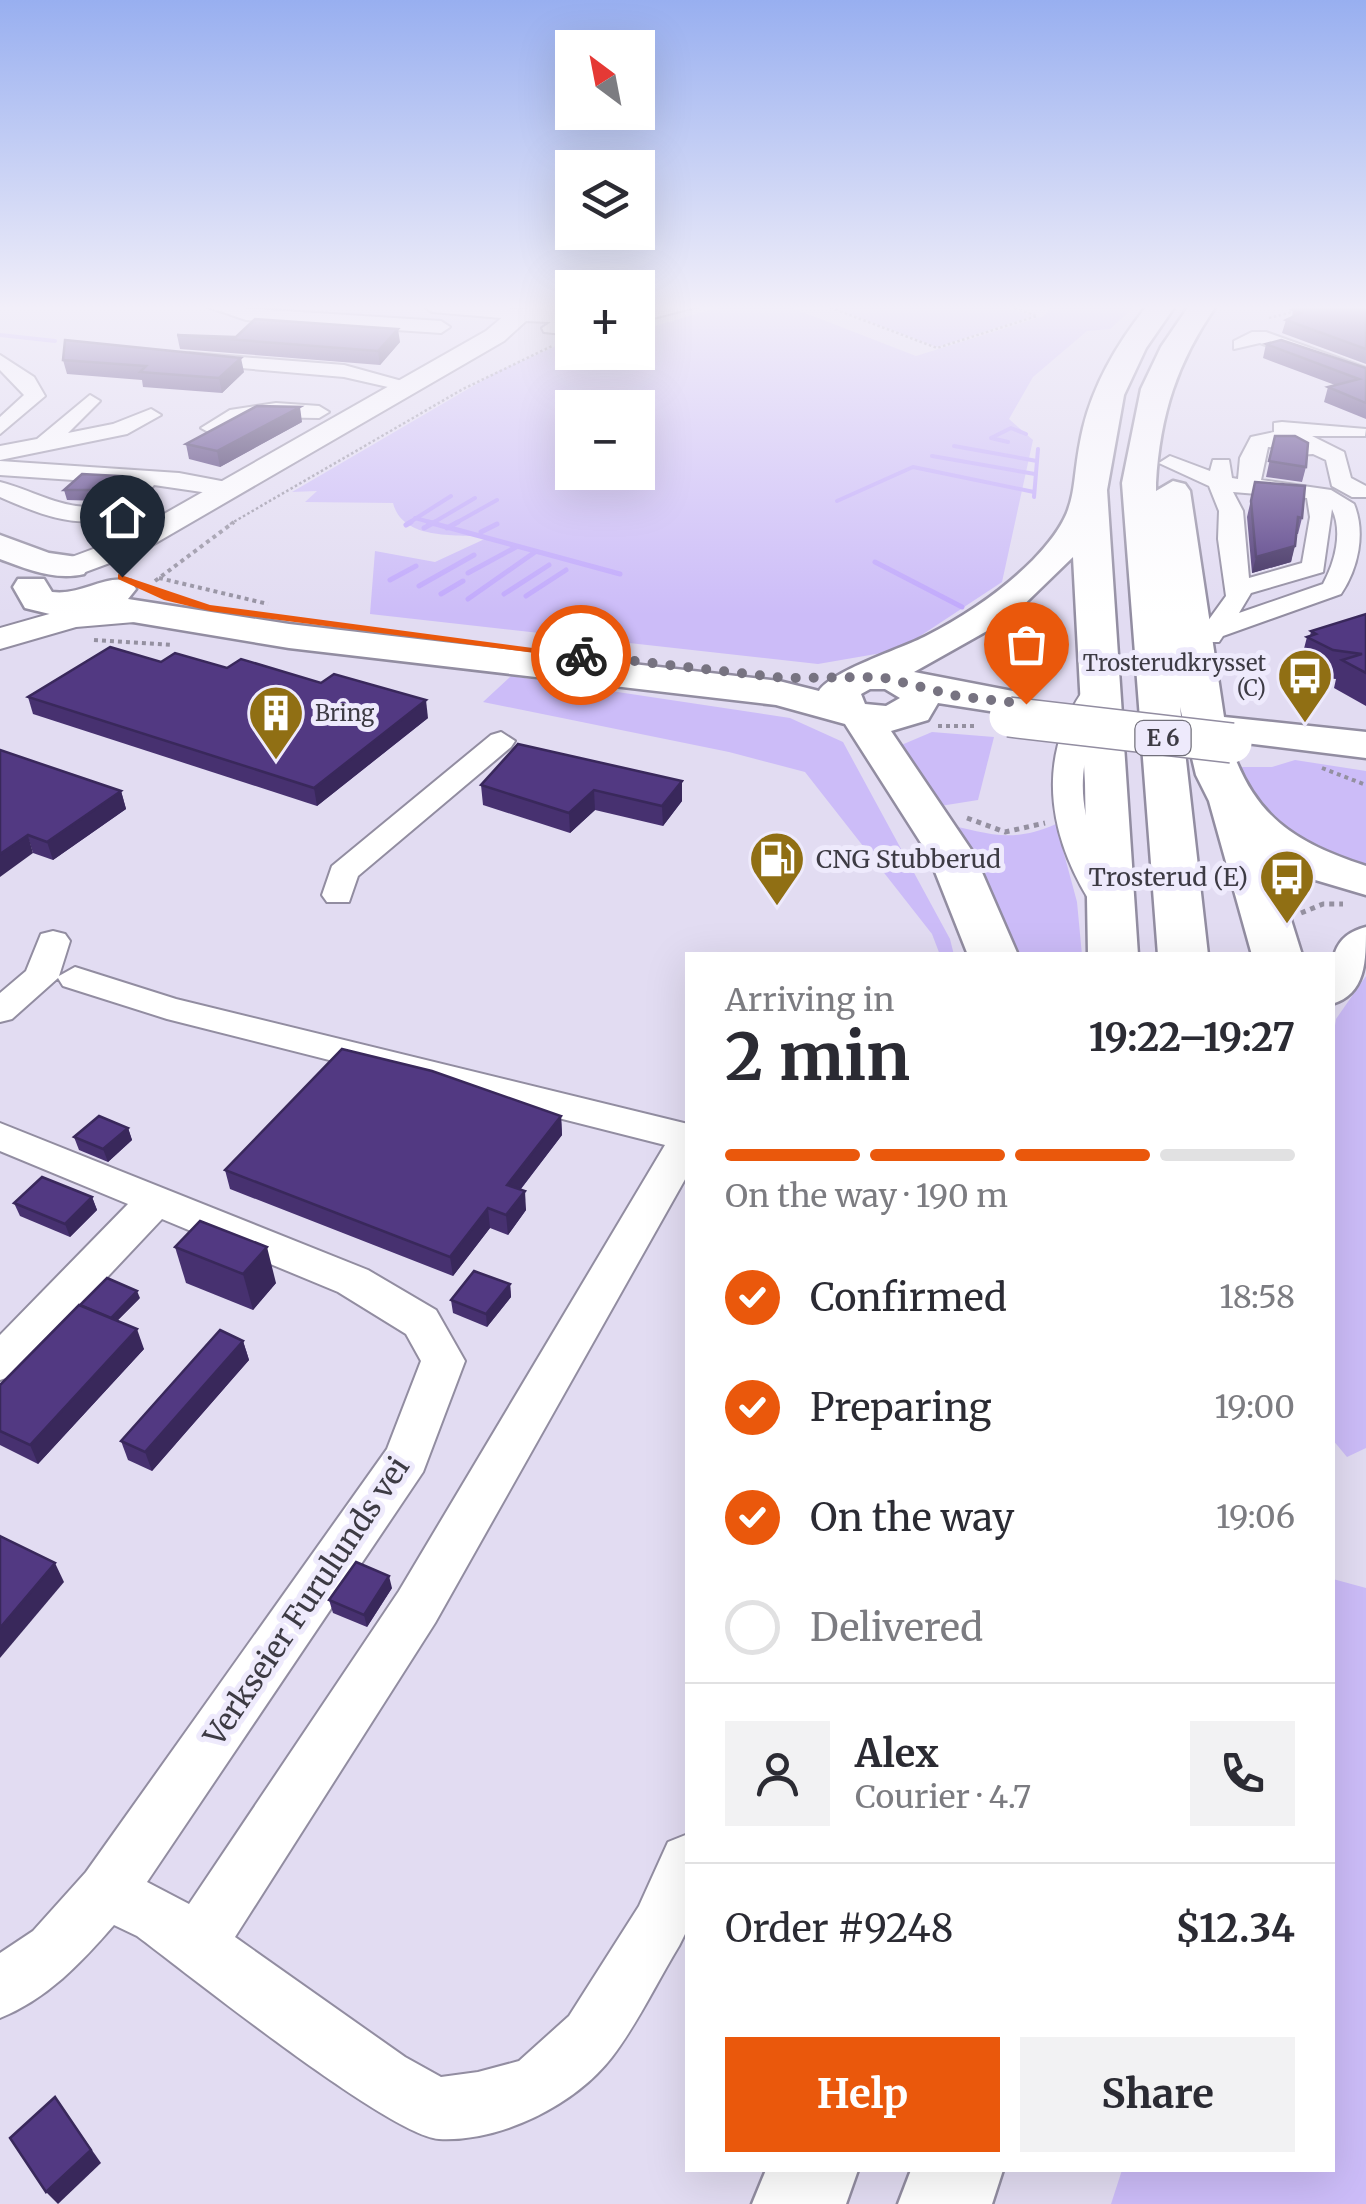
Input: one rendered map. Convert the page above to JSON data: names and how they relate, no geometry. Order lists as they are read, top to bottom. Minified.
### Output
{"streets":{"highway":["E 6"],"street":["Verkseier Furulunds vei"]},"places":{"bus stop":["Trosterudkrysset (C)","Trosterud (E)"],"building":["Bring"],"fuel station":["CNG Stubberud"]},"north":"top left","page":{"map_buttons":["+","−"],"heading":["2 min","Arriving in","19:22–19:27"],"panel":["Alex","Courier · 4.7","Order #9248","$12.34"],"bar":"On the way · 190 m","list":[["Confirmed","18:58"],["Preparing","19:00"],["On the way","19:06"],"Delivered"],"buttons":["Help","Share"]}}
